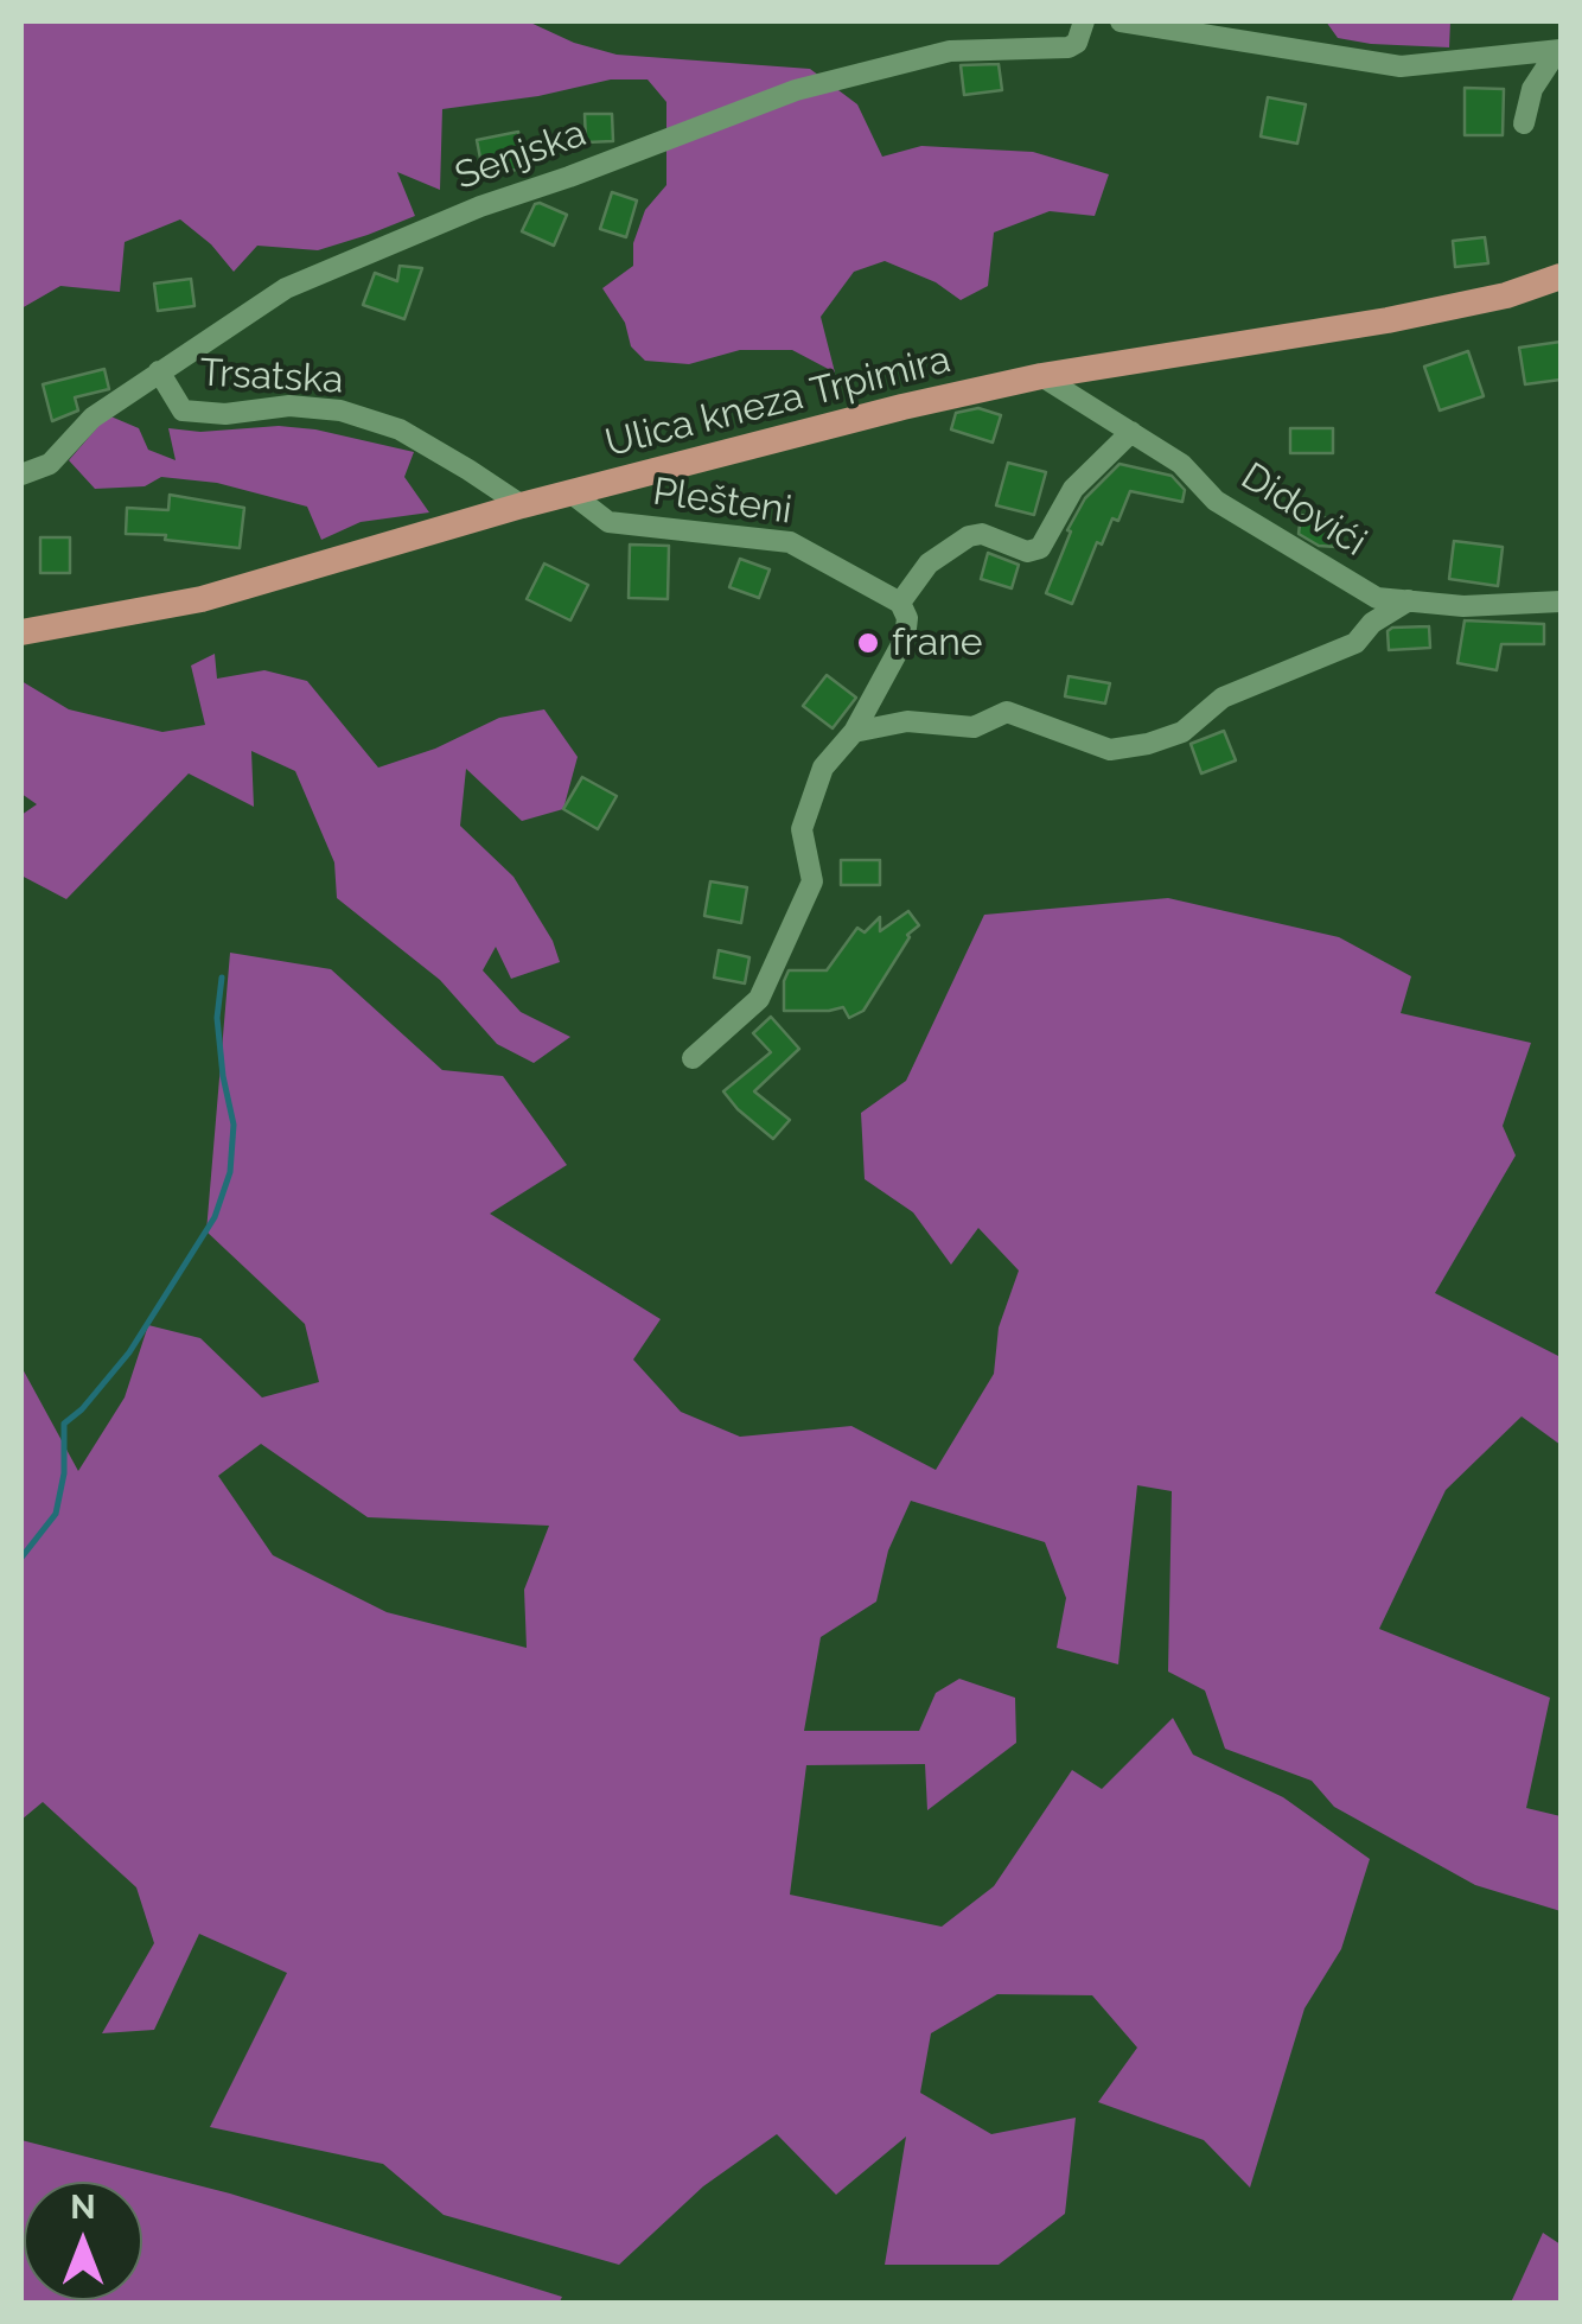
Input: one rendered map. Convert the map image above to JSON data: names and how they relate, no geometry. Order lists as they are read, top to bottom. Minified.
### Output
{"streets":{"main road":["Ulica kneza Trpimira"],"street":["Senjska","Trsatska","Plešteni","Didovići"]},"crossings":[["Senjska","Trsatska"],["Trsatska","Ulica kneza Trpimira"],["Ulica kneza Trpimira","Plešteni"],["Ulica kneza Trpimira","Didovići"]],"places":["frane"],"north":"top"}
